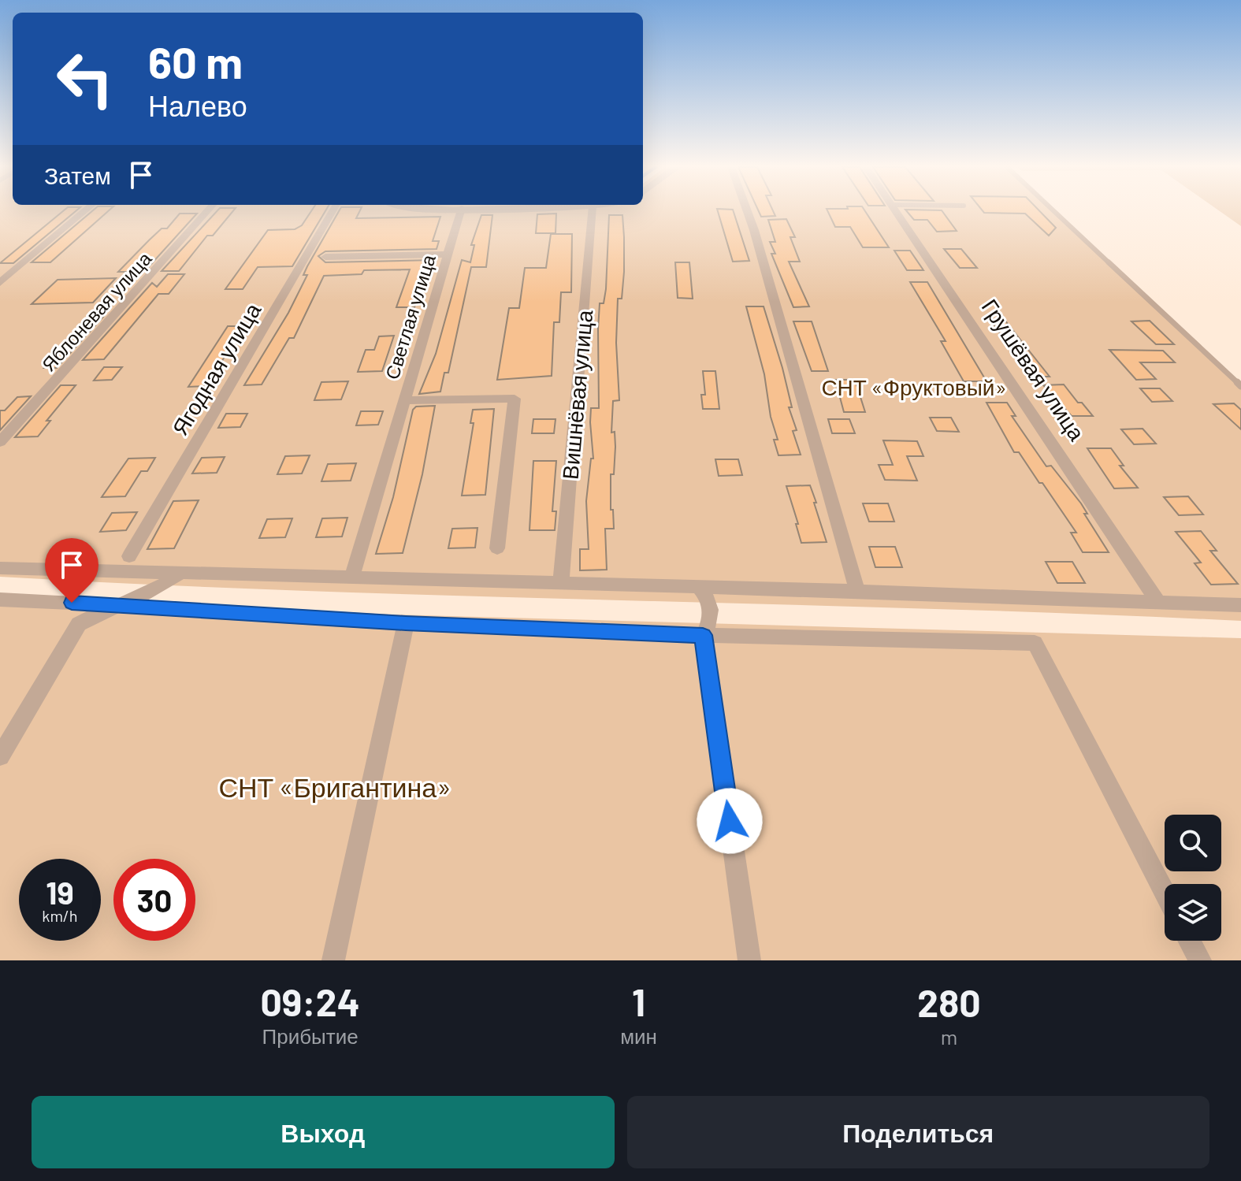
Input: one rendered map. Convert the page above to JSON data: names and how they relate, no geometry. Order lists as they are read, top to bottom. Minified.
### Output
{"streets":{"street":["Яблоневая улица","Светлая улица","Ягодная улица","Грушёвая улица","Вишнёвая улица"]},"parks":["СНТ «Фруктовый»","СНТ «Бригантина»"],"page":{"turn":["60 m","Налево"],"then":"Затем","speed":"19 km/h","limit":"30","eta":["09:24","Прибытие","1","мин","280","m"],"buttons":["Выход","Поделиться"]}}
